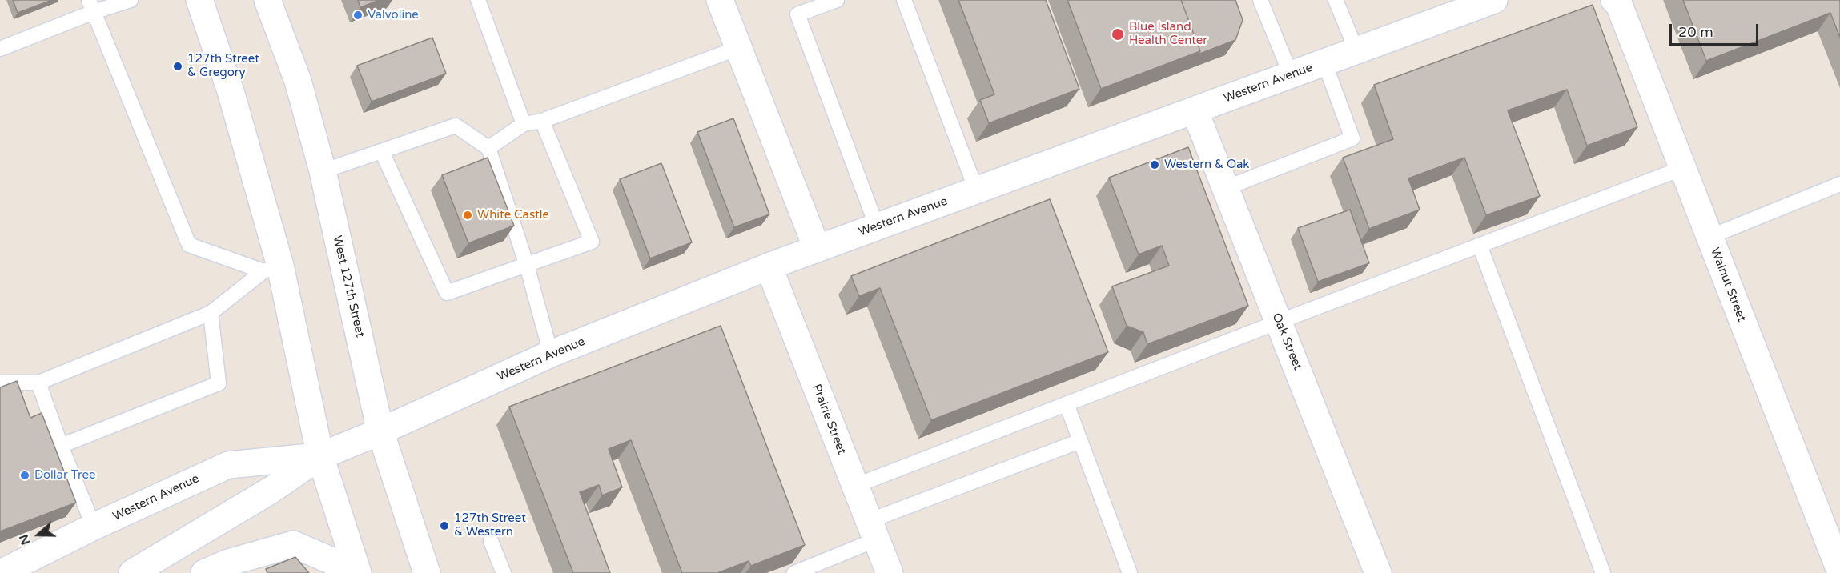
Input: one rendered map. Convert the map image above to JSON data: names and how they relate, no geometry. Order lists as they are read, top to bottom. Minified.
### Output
{"streets":{"main road":["Western Avenue","Walnut Street","West 127th Street","Oak Street","Prairie Street"]},"crossings":[["Western Avenue","West 127th Street"],["Western Avenue","Oak Street"],["Western Avenue","Prairie Street"]],"places":["Valvoline","Blue Island Health Center","127th Street & Gregory","Western & Oak","White Castle","Dollar Tree","127th Street & Western"],"scale_bar":"20 m","north":"left"}
